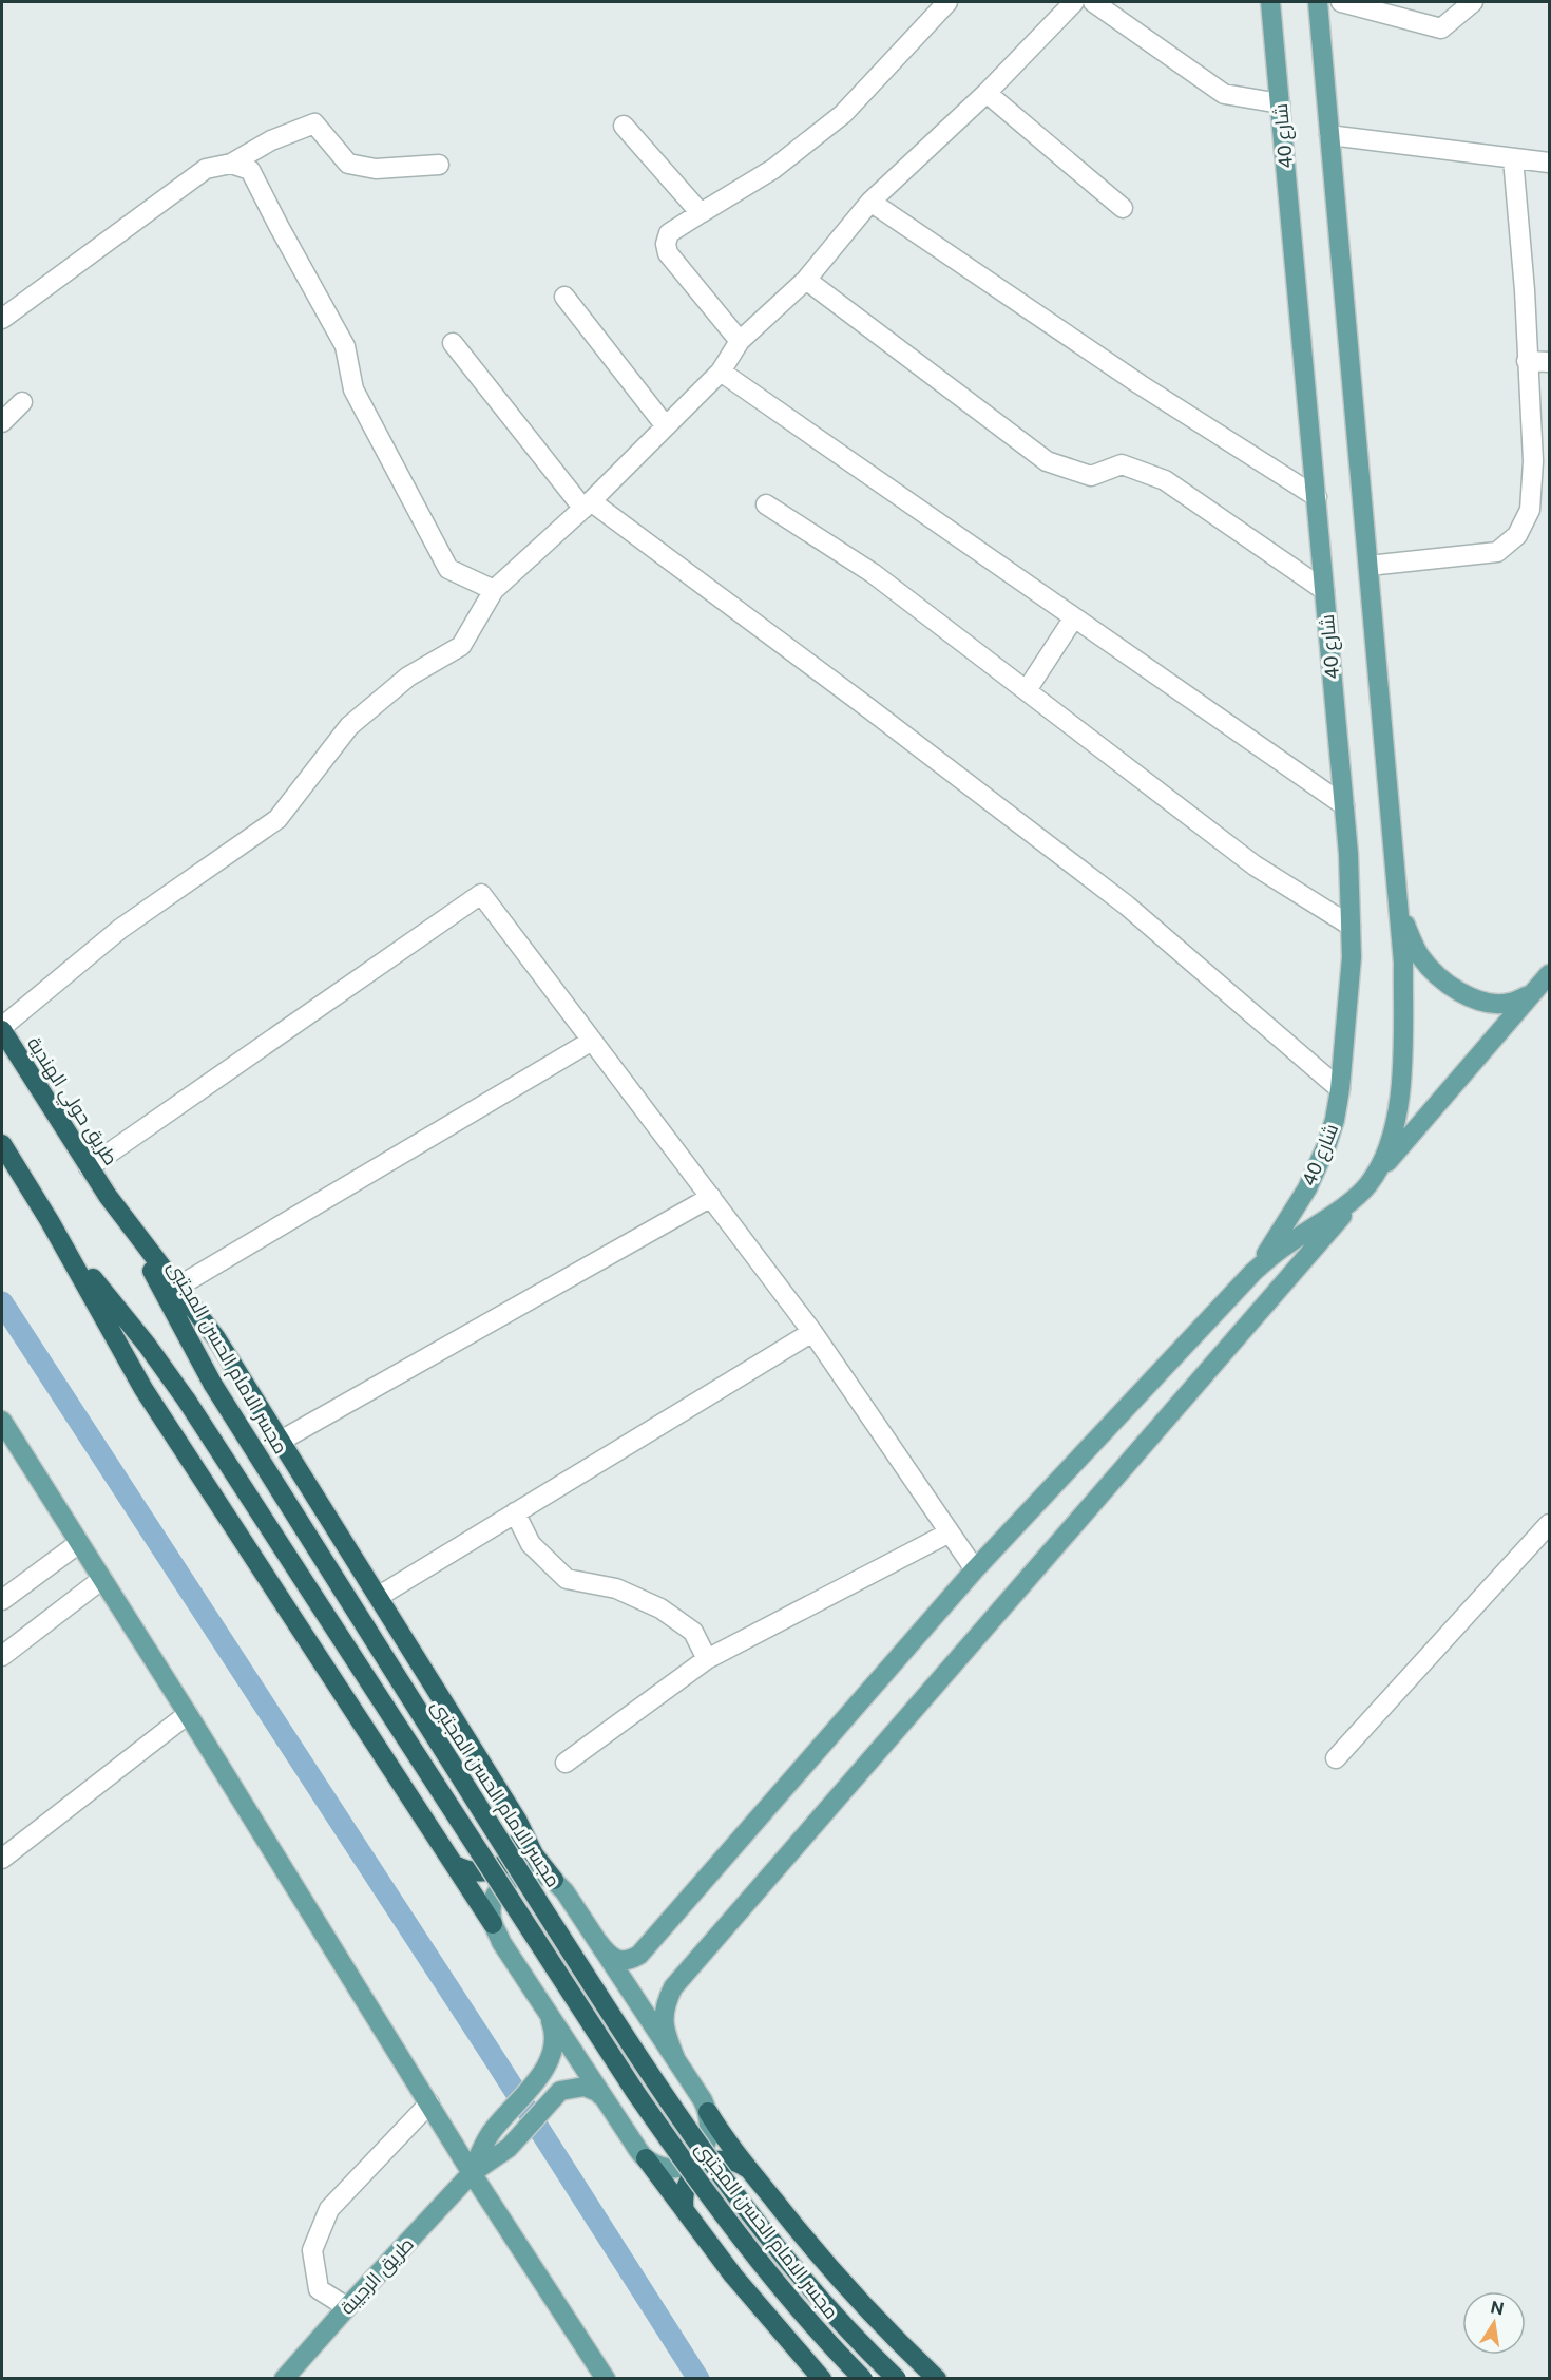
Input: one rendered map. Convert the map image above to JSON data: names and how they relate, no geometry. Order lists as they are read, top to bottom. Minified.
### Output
{"streets":{"highway":["طريق حولي الهندية","مجسر الامام الحسن المجتبى"],"main road":["شارع 40","طريق الرجيبة"]},"crossings":[["طريق حولي الهندية","مجسر الامام الحسن المجتبى"]],"north":"top"}
